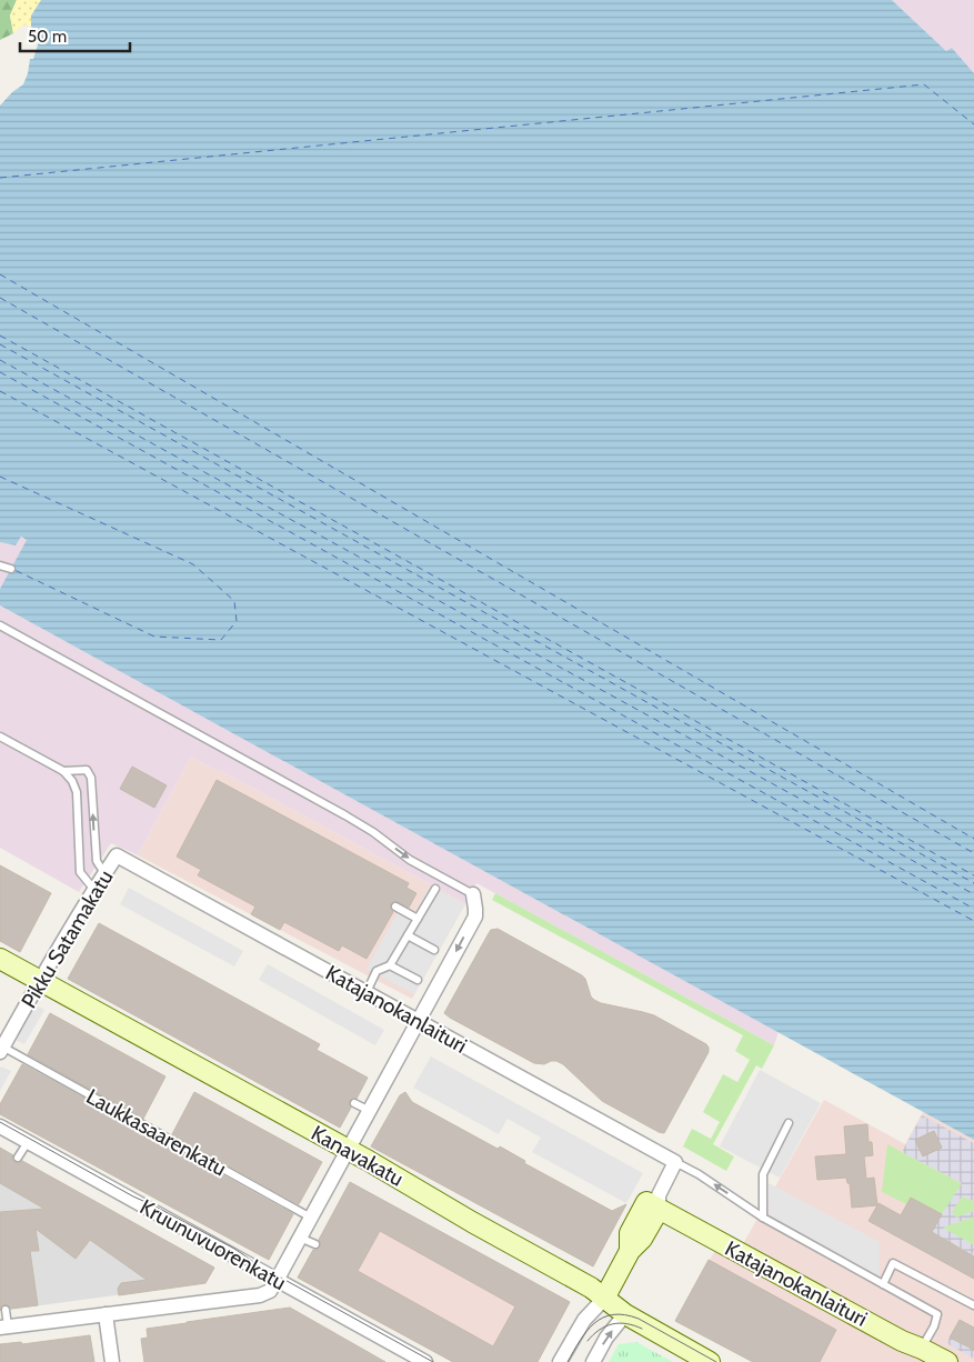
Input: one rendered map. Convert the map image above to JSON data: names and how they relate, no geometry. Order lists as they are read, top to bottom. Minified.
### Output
{"streets":{"main road":["Katajanokanlaituri","Kanavakatu"],"street":["Pikku Satamakatu","Kruunuvuorenkatu"],"lane":["Laukkasaarenkatu"]},"crossings":[["Pikku Satamakatu","Katajanokanlaituri"],["Pikku Satamakatu","Laukkasaarenkatu"],["Pikku Satamakatu","Kanavakatu"]],"scale_bar":"50 m"}
